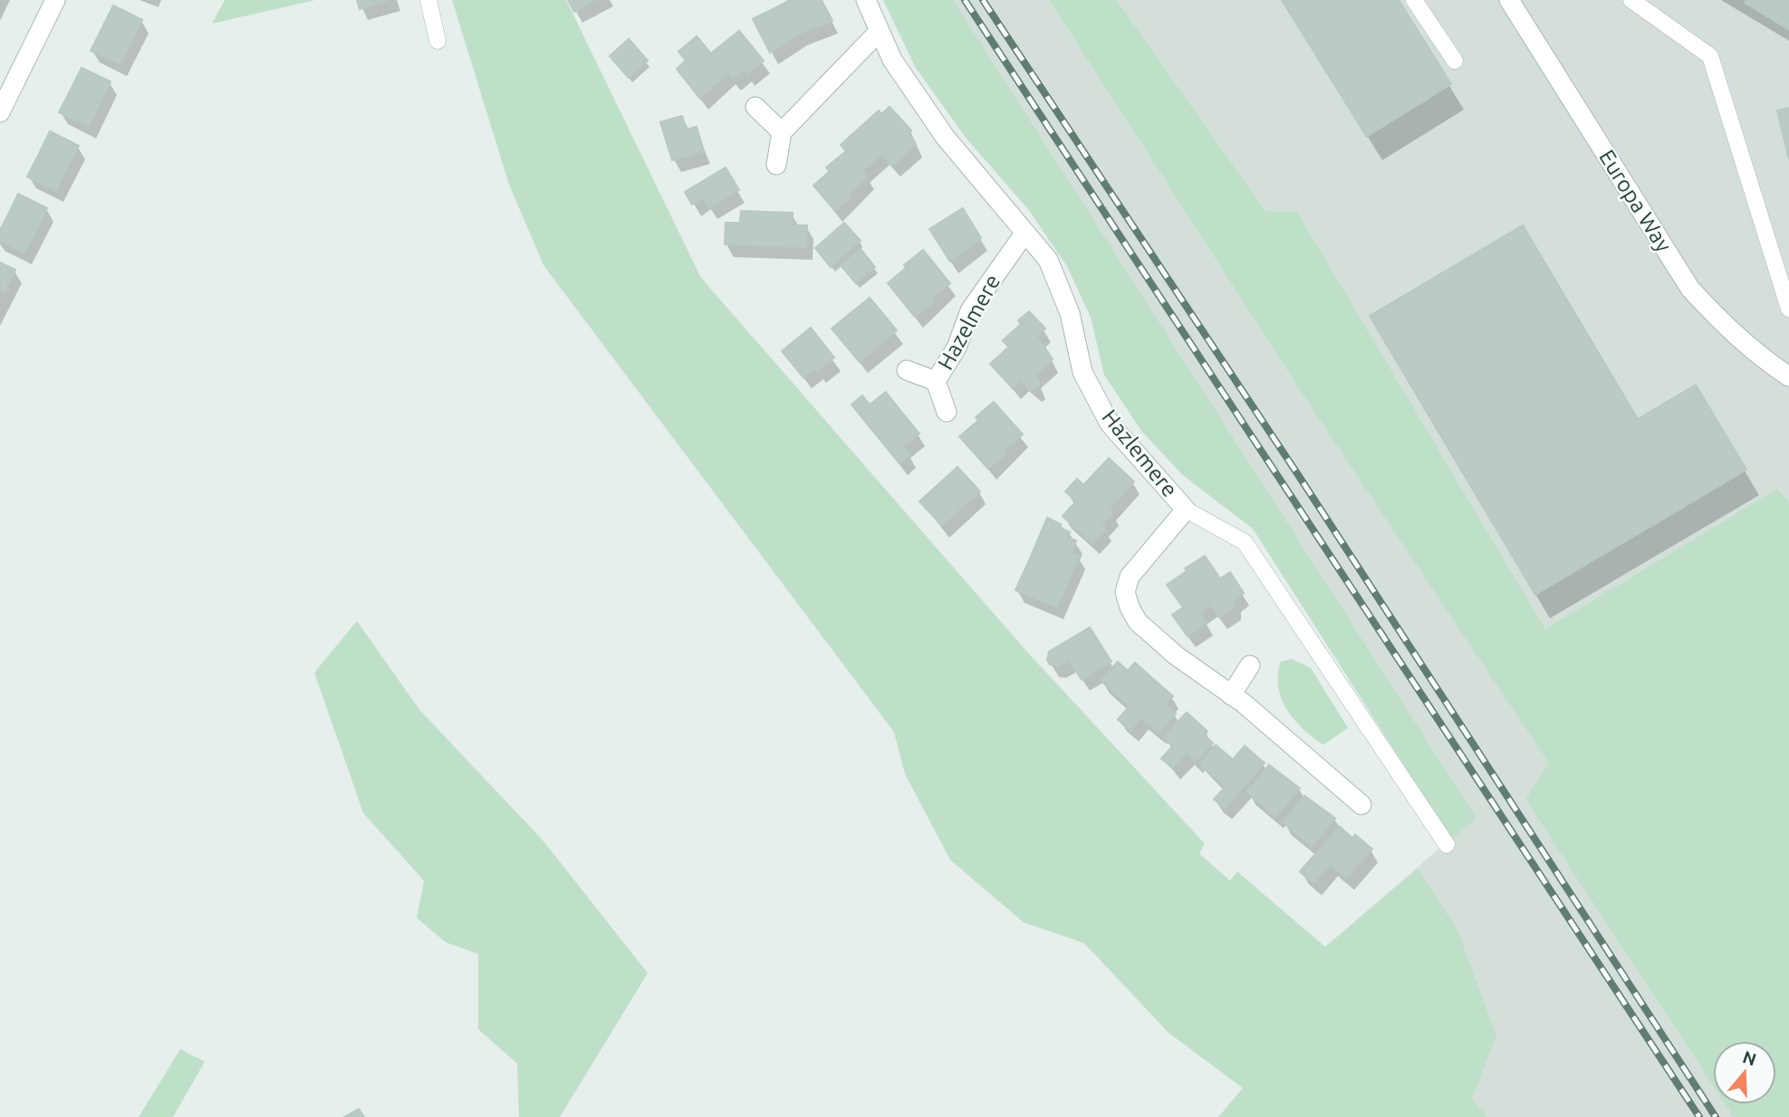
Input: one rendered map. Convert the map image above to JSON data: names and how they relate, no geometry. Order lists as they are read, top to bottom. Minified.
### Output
{"streets":{"street":["Europa Way","Hazelmere","Hazlemere"]},"crossings":[["Hazelmere","Hazlemere"]],"north":"top"}
